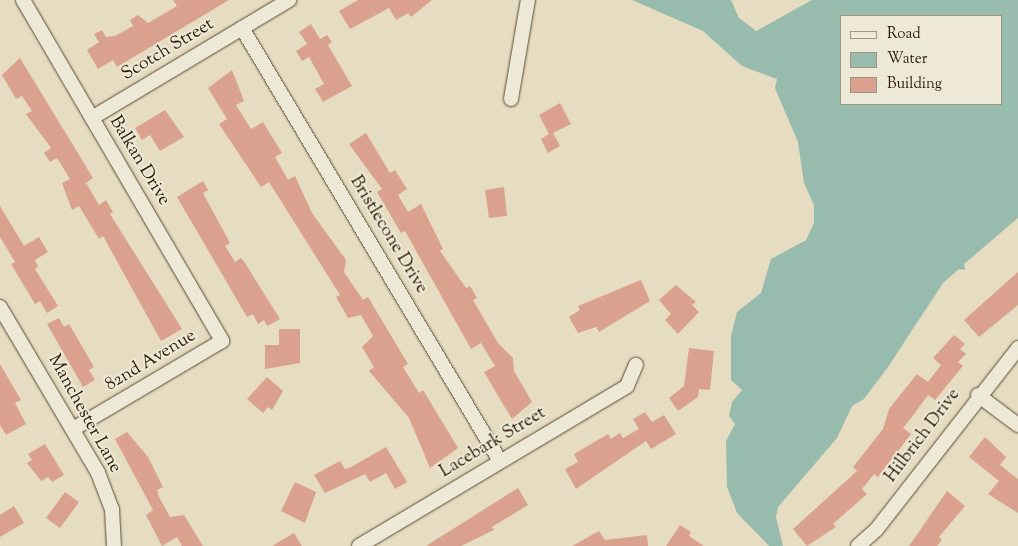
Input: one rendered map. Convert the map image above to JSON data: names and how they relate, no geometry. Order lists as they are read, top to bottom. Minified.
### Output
{"streets":{"street":["Scotch Street","Balkan Drive","Bristlecone Drive","82nd Avenue","Manchester Lane","Hilbrich Drive","Lacebark Street"]},"crossings":[["Scotch Street","Balkan Drive"],["Scotch Street","Bristlecone Drive"],["Balkan Drive","82nd Avenue"],["Bristlecone Drive","Lacebark Street"],["82nd Avenue","Manchester Lane"]],"legend":["Road","Water","Building"]}
